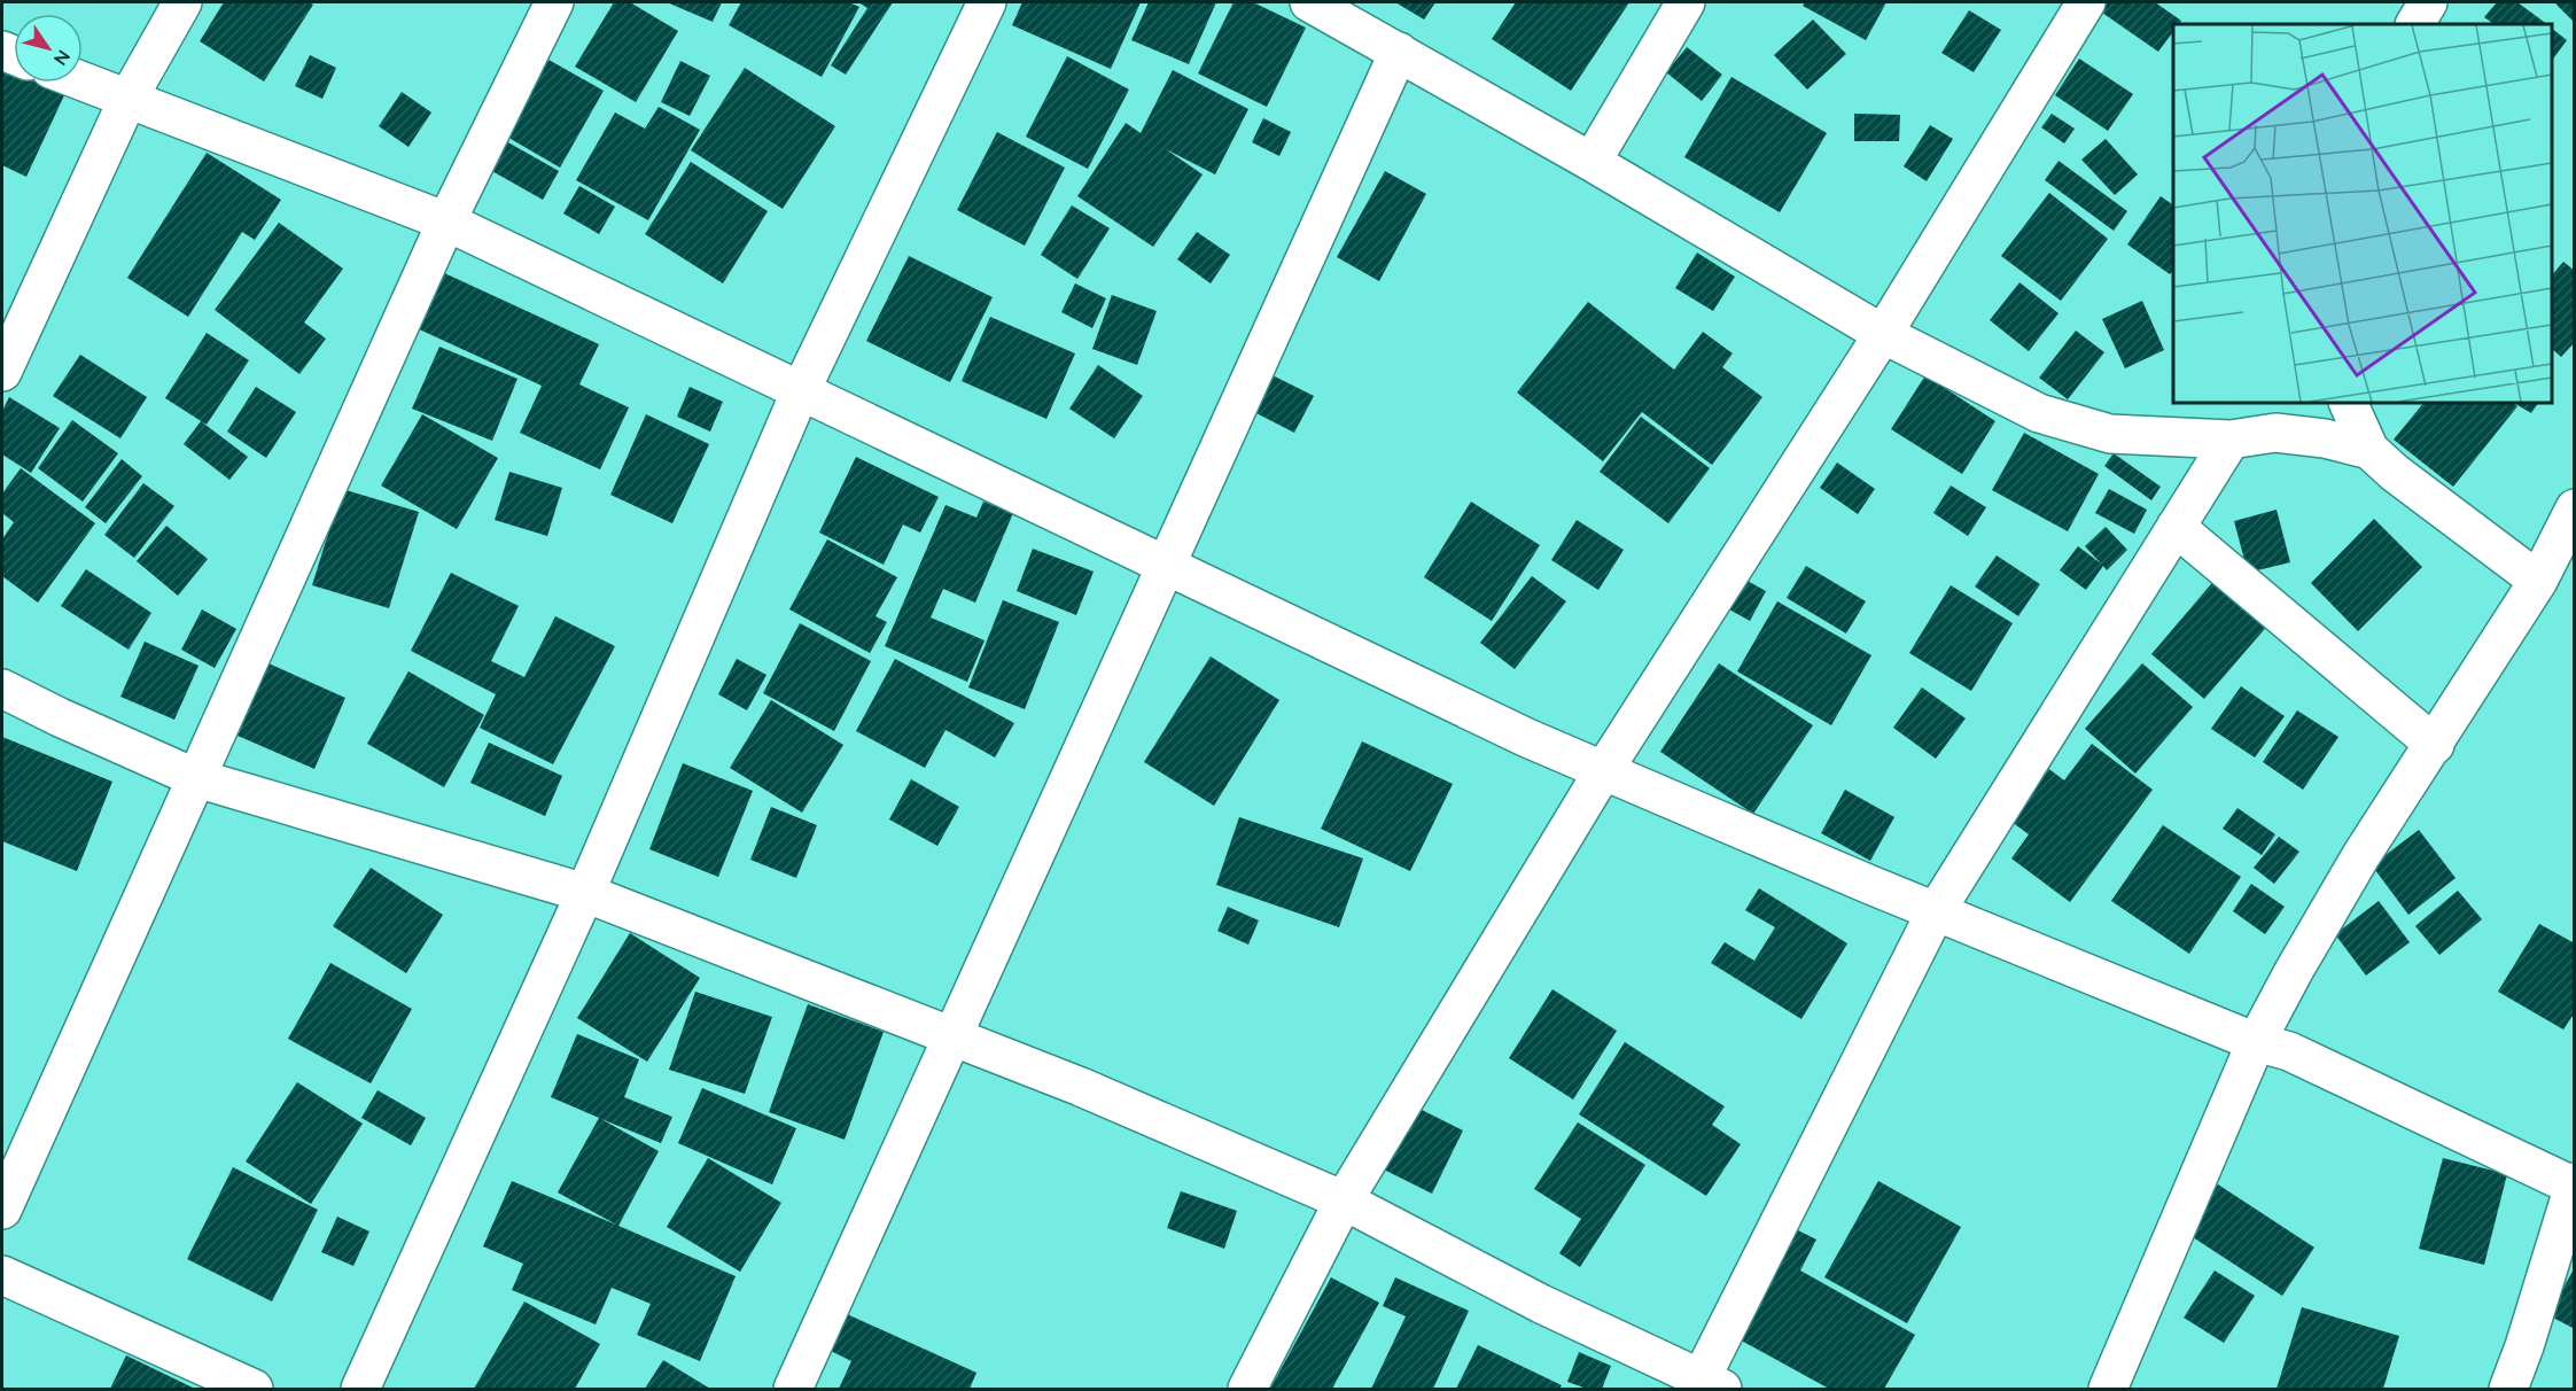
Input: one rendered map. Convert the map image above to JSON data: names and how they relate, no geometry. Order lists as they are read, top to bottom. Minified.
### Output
{"north":"bottom right"}
